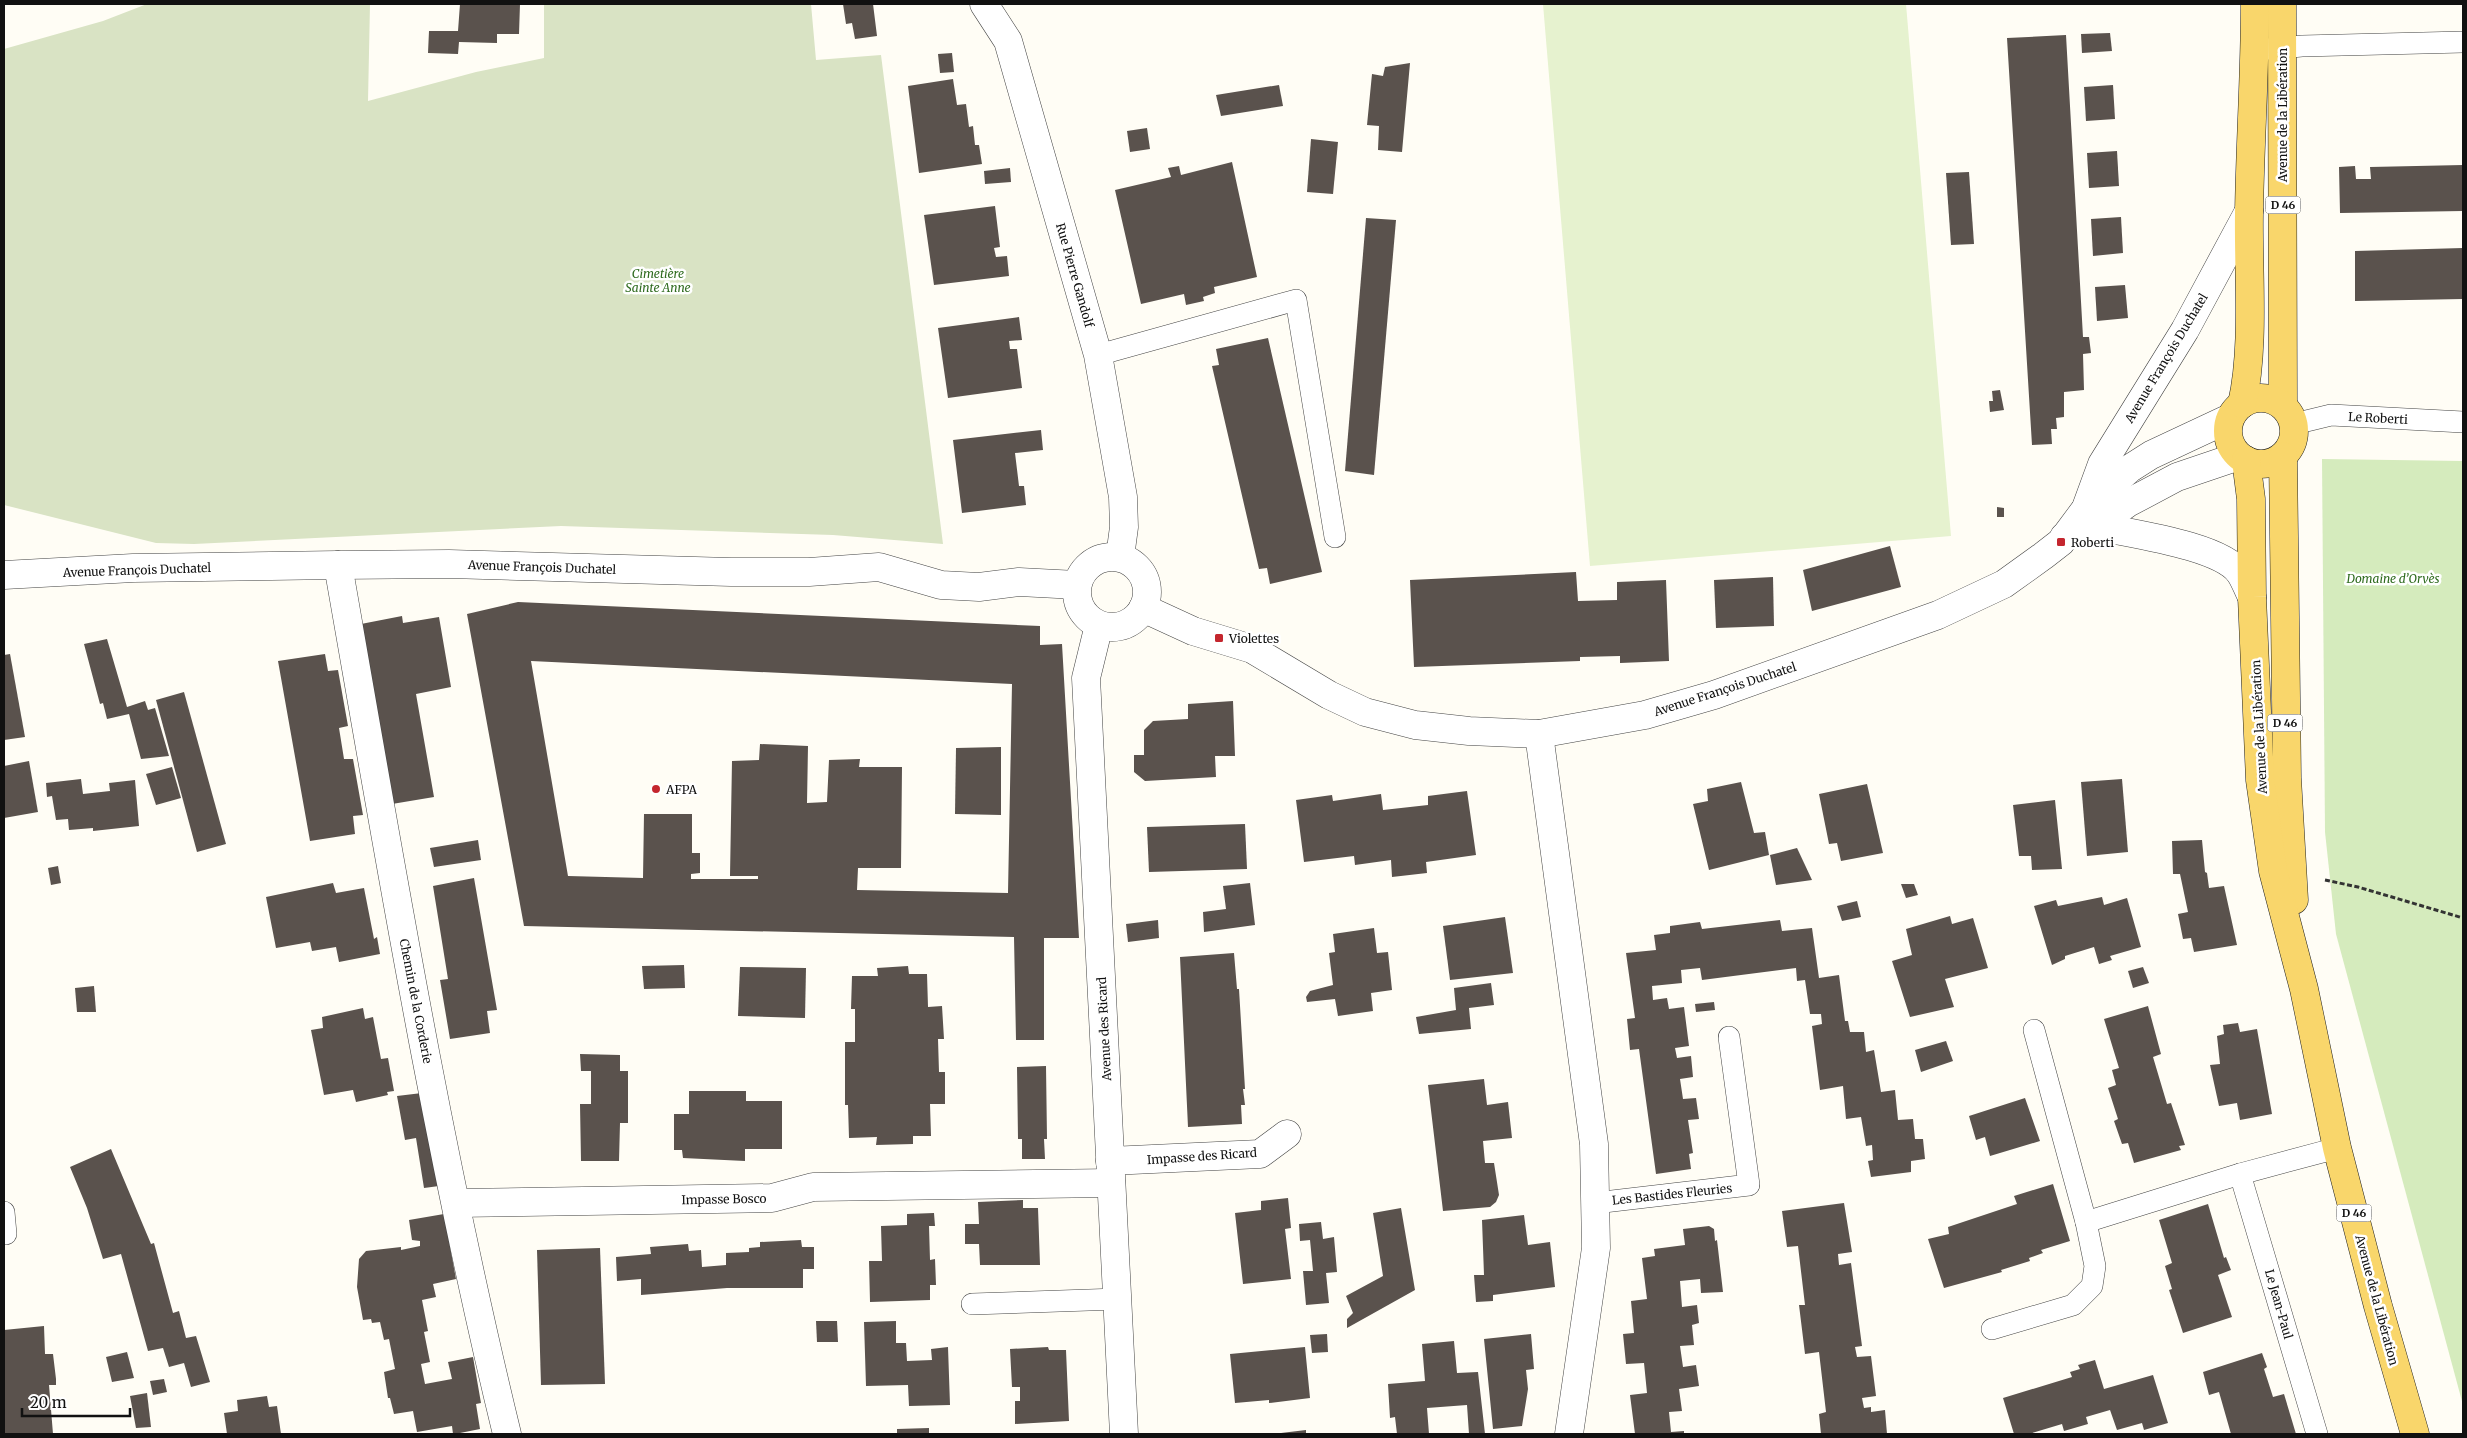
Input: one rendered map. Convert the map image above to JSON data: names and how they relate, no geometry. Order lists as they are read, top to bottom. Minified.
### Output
{"streets":{"main road":["Avenue de la Libération","D 46"],"street":["Rue Pierre Gandolf","Avenue François Duchatel","Chemin de la Corderie","Avenue des Ricard","Impasse des Ricard","Impasse Bosco"],"lane":["Le Roberti","Les Bastides Fleuries","Le Jean-Paul"]},"crossings":[["Avenue de la Libération","Avenue François Duchatel"],["Avenue de la Libération","Le Roberti"],["Rue Pierre Gandolf","Avenue François Duchatel"],["Rue Pierre Gandolf","Avenue des Ricard"],["Avenue François Duchatel","Le Roberti"],["Avenue François Duchatel","Chemin de la Corderie"],["Avenue François Duchatel","Avenue des Ricard"],["Chemin de la Corderie","Impasse Bosco"],["Avenue des Ricard","Impasse des Ricard"],["Avenue des Ricard","Impasse Bosco"],["Impasse des Ricard","Impasse Bosco"]],"parks":["Cimetière Sainte Anne","Domaine d’Orvès"],"places":{"transit":["Roberti","Violettes"],"other":["AFPA"]},"scale_bar":"20 m"}
